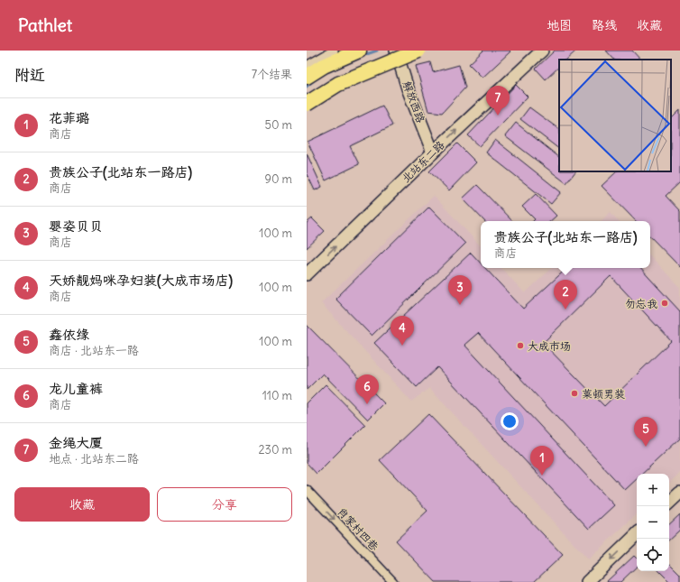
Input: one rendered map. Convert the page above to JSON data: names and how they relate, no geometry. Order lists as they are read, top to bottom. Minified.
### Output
{"streets":{"street":["解放西路","北站东二路","肖家村四巷"]},"crossings":[["解放西路","北站东二路"]],"one_way":["北站东二路","肖家村四巷"],"places":["勿忘我","大成市场","莱顿男装"],"page":{"header":"Pathlet","nav":["地图","路线","收藏"],"heading":["附近","7个结果"],"pins":["7","3","2","4","6","5","1"],"list":[{"mark":"1","name":"花菲璐","note":"商店","value":"50 m"},{"mark":"2","name":"贵族公子(北站东一路店)","note":"商店","value":"90 m"},{"mark":"3","name":"婴姿贝贝","note":"商店","value":"100 m"},{"mark":"4","name":"天娇靓妈咪孕妇装(大成市场店)","note":"商店","value":"100 m"},{"mark":"5","name":"鑫依缘","note":"商店 · 北站东一路","value":"100 m"},{"mark":"6","name":"龙儿童裤","note":"商店","value":"110 m"},{"mark":"7","name":"金绳大厦","note":"地点 · 北站东二路","value":"230 m"}],"popup":["贵族公子(北站东一路店)","商店"],"map_buttons":["+","−"],"buttons":["收藏","分享"]}}
